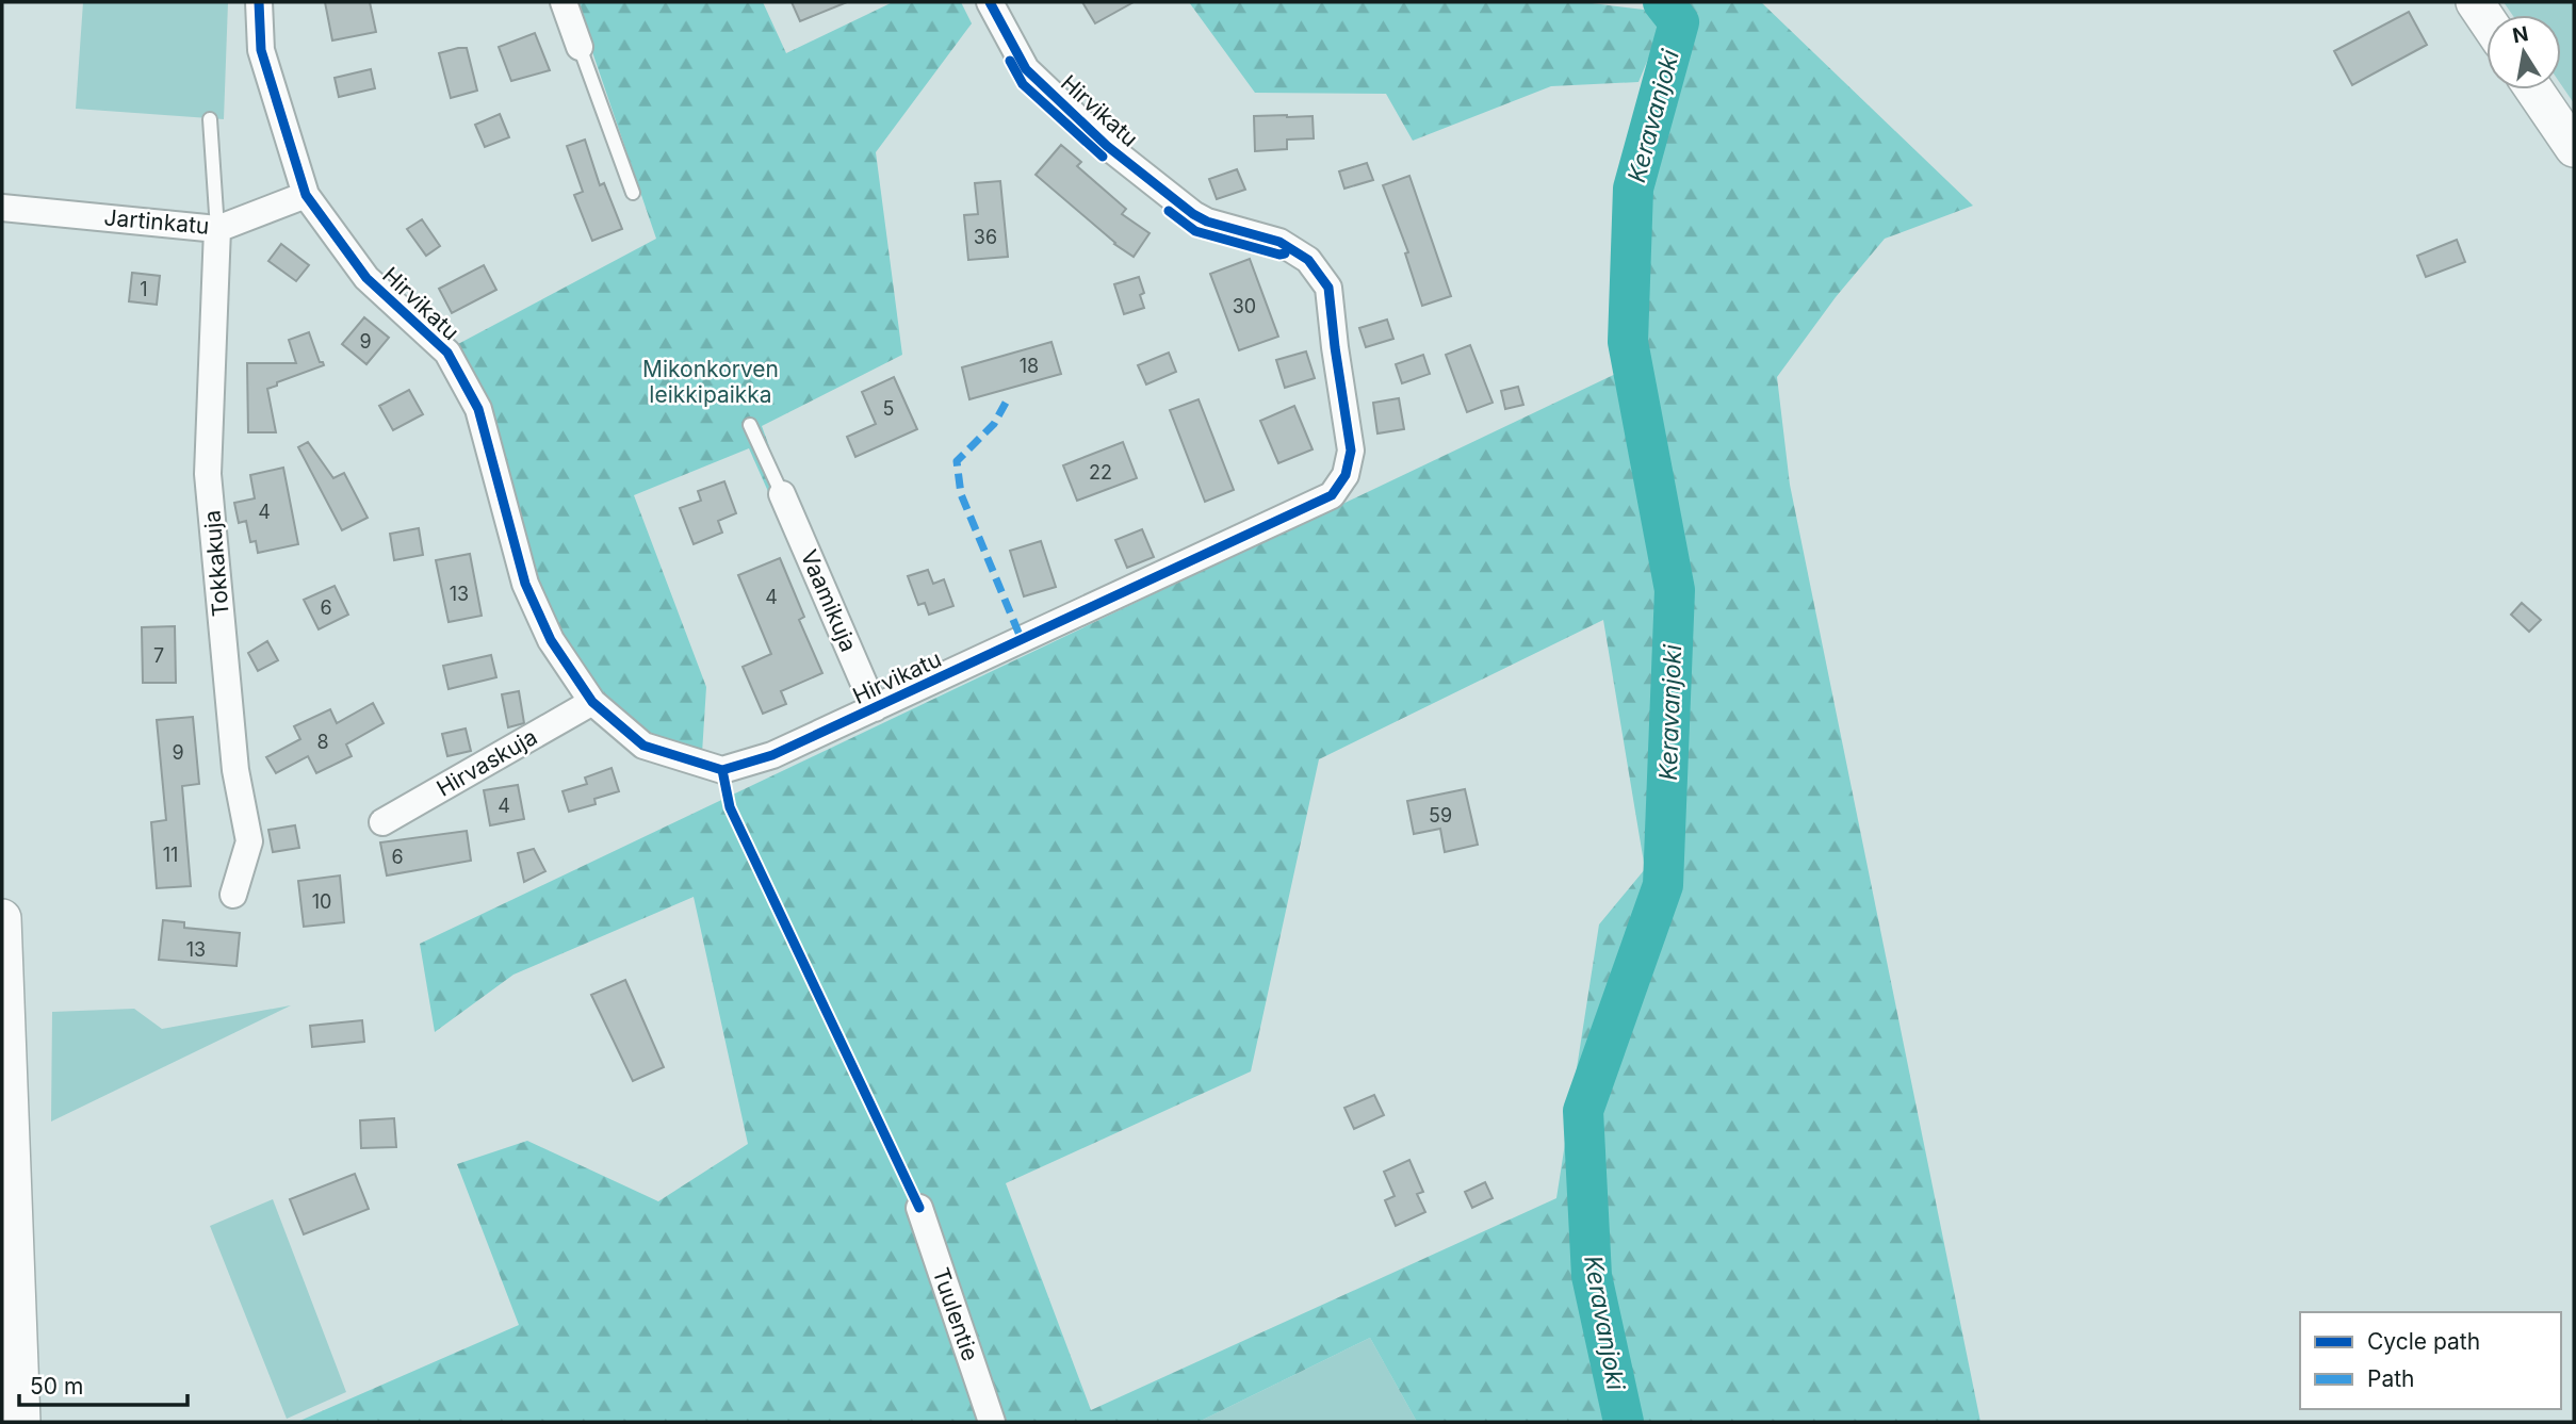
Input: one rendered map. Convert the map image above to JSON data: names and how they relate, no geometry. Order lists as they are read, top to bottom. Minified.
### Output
{"streets":{"street":["Hirvikatu","Jartinkatu","Tokkakuja","Vaamikuja","Hirvaskuja","Tuulentie"]},"crossings":[["Hirvikatu","Jartinkatu"],["Hirvikatu","Vaamikuja"],["Hirvikatu","Hirvaskuja"],["Jartinkatu","Tokkakuja"]],"water":["Keravanjoki"],"parks":["Mikonkorven leikkipaikka"],"house_numbers":["36","1","30","9","18","5","22","4","13","4","6","7","8","9","4","59","11","6","10","13"],"legend":["Cycle path","Path"],"scale_bar":"50 m","north":"top"}
